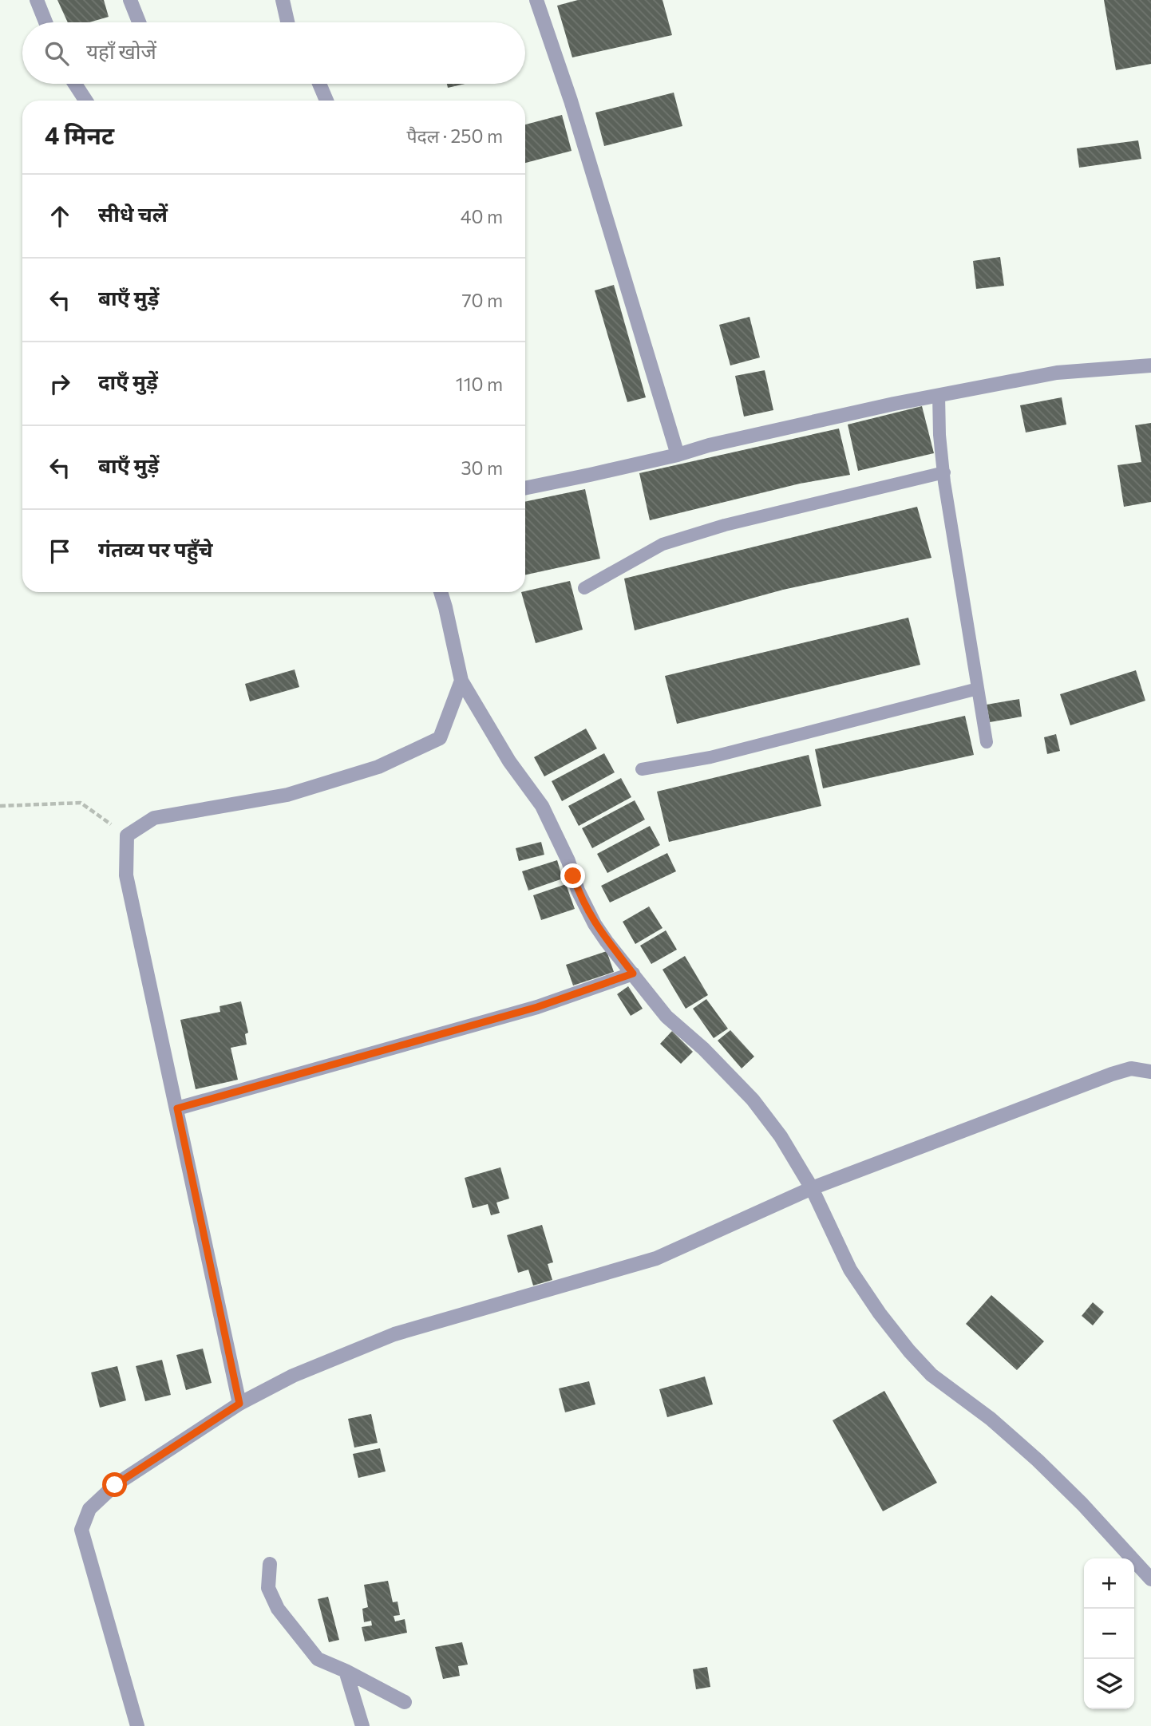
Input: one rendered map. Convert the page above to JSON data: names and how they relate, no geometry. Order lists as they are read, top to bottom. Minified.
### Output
{"page":{"search":"यहाँ खोजें","heading":["4 मिनट","पैदल · 250 m"],"list":[["सीधे चलें","40 m"],["बाएँ मुड़ें","70 m"],["दाएँ मुड़ें","110 m"],["बाएँ मुड़ें","30 m"],"गंतव्य पर पहुँचे"],"map_buttons":["+","−"]}}
